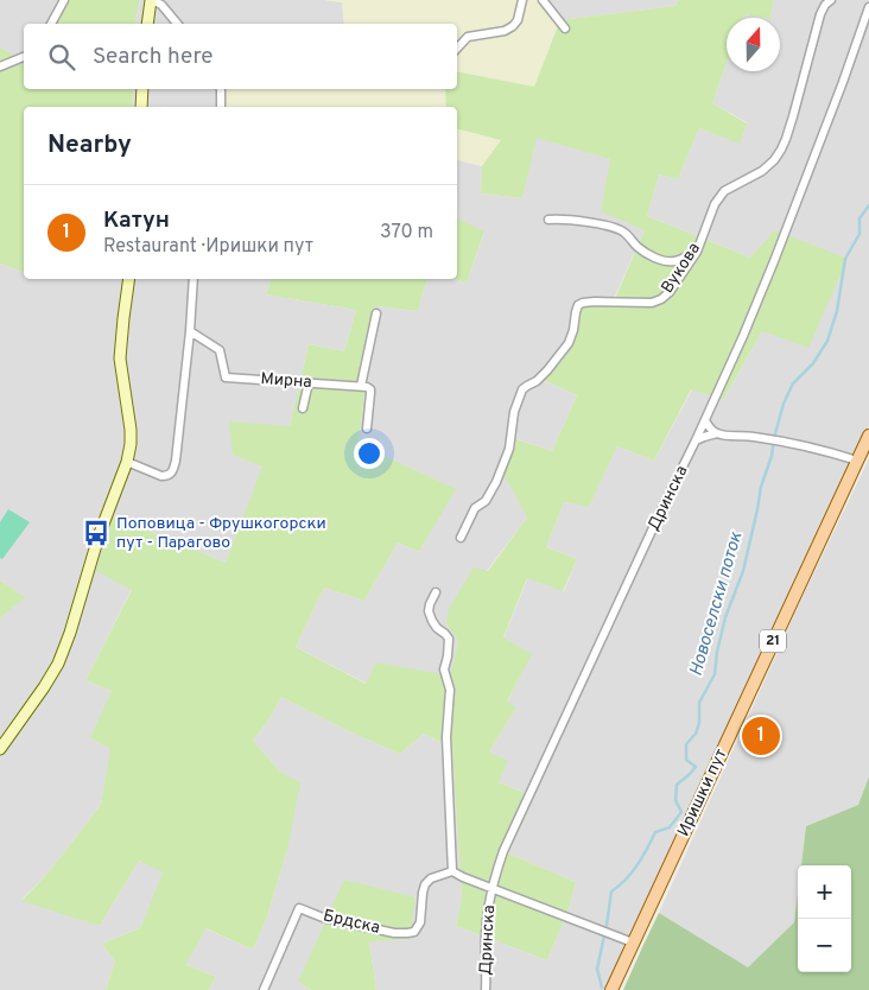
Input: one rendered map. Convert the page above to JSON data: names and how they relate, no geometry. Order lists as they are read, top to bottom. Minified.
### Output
{"streets":{"main road":["21","Иришки пут"],"street":["Вукова","Мирна","Дринска","Брдска"]},"water":["Новоселски поток"],"places":{"bus stop":["Поповица - Фрушкогорски пут - Парагово"]},"north":"top","page":{"search":"Search here","heading":"Nearby","list":[{"mark":"1","name":"Катун","note":"Restaurant · Иришки пут","value":"370 m"}],"pins":"1","map_buttons":["+","−"]}}
